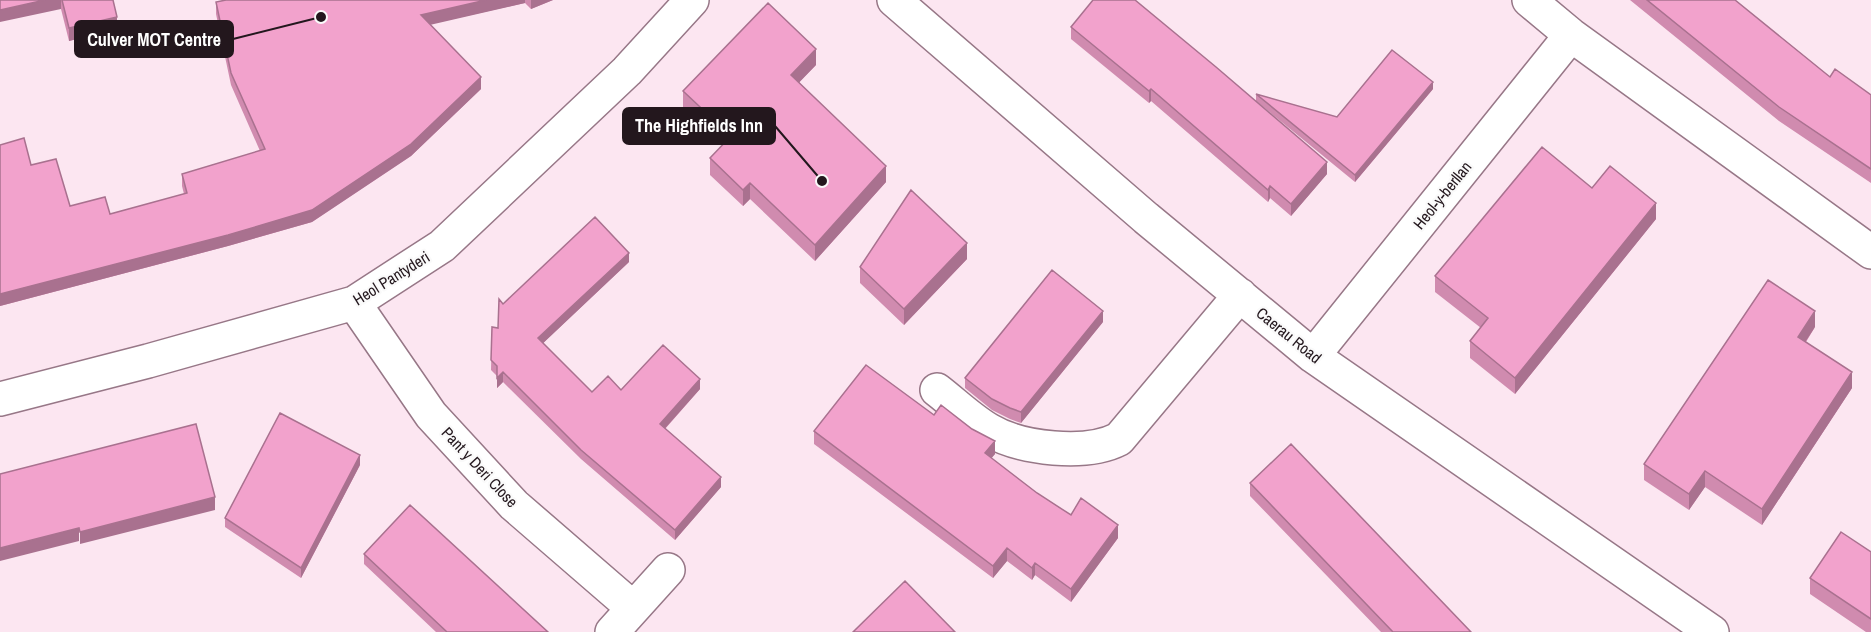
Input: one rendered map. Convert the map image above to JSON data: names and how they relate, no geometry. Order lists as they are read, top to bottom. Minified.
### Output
{"streets":{"street":["Heol-y-berllan","Heol Pantyderi","Caerau Road","Pant y Deri Close"]},"crossings":[["Heol-y-berllan","Caerau Road"],["Heol Pantyderi","Pant y Deri Close"]],"places":["Culver MOT Centre","The Highfields Inn"]}
